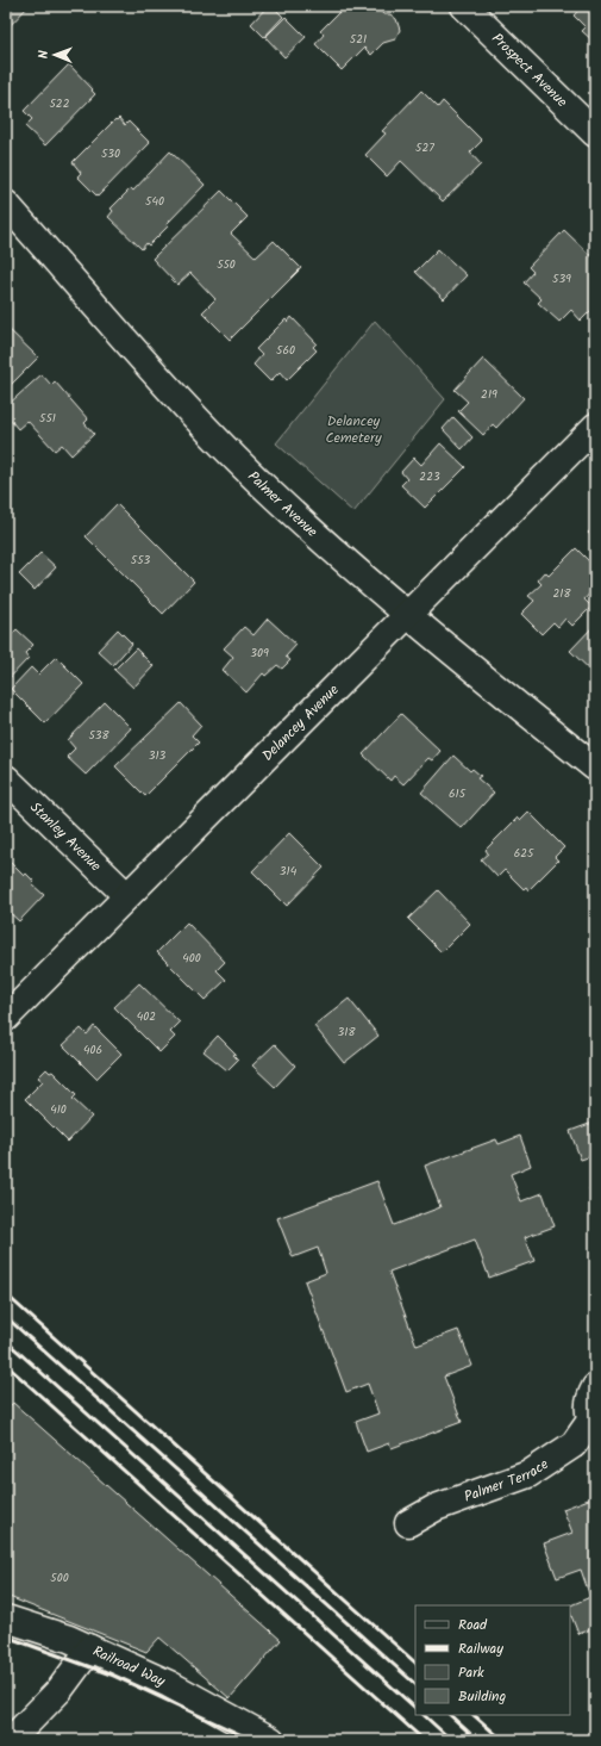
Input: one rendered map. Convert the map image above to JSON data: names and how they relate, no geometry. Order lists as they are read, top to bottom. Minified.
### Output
{"streets":{"street":["Prospect Avenue","Palmer Avenue","Delancey Avenue","Stanley Avenue","Palmer Terrace","Railroad Way"]},"crossings":[["Palmer Avenue","Delancey Avenue"],["Delancey Avenue","Stanley Avenue"]],"parks":["Delancey Cemetery"],"house_numbers":["521","522","527","530","540","550","539","560","219","551","223","553","218","309","538","313","615","625","314","400","402","318","406","410","500"],"legend":["Road","Railway","Park","Building"],"north":"left"}
